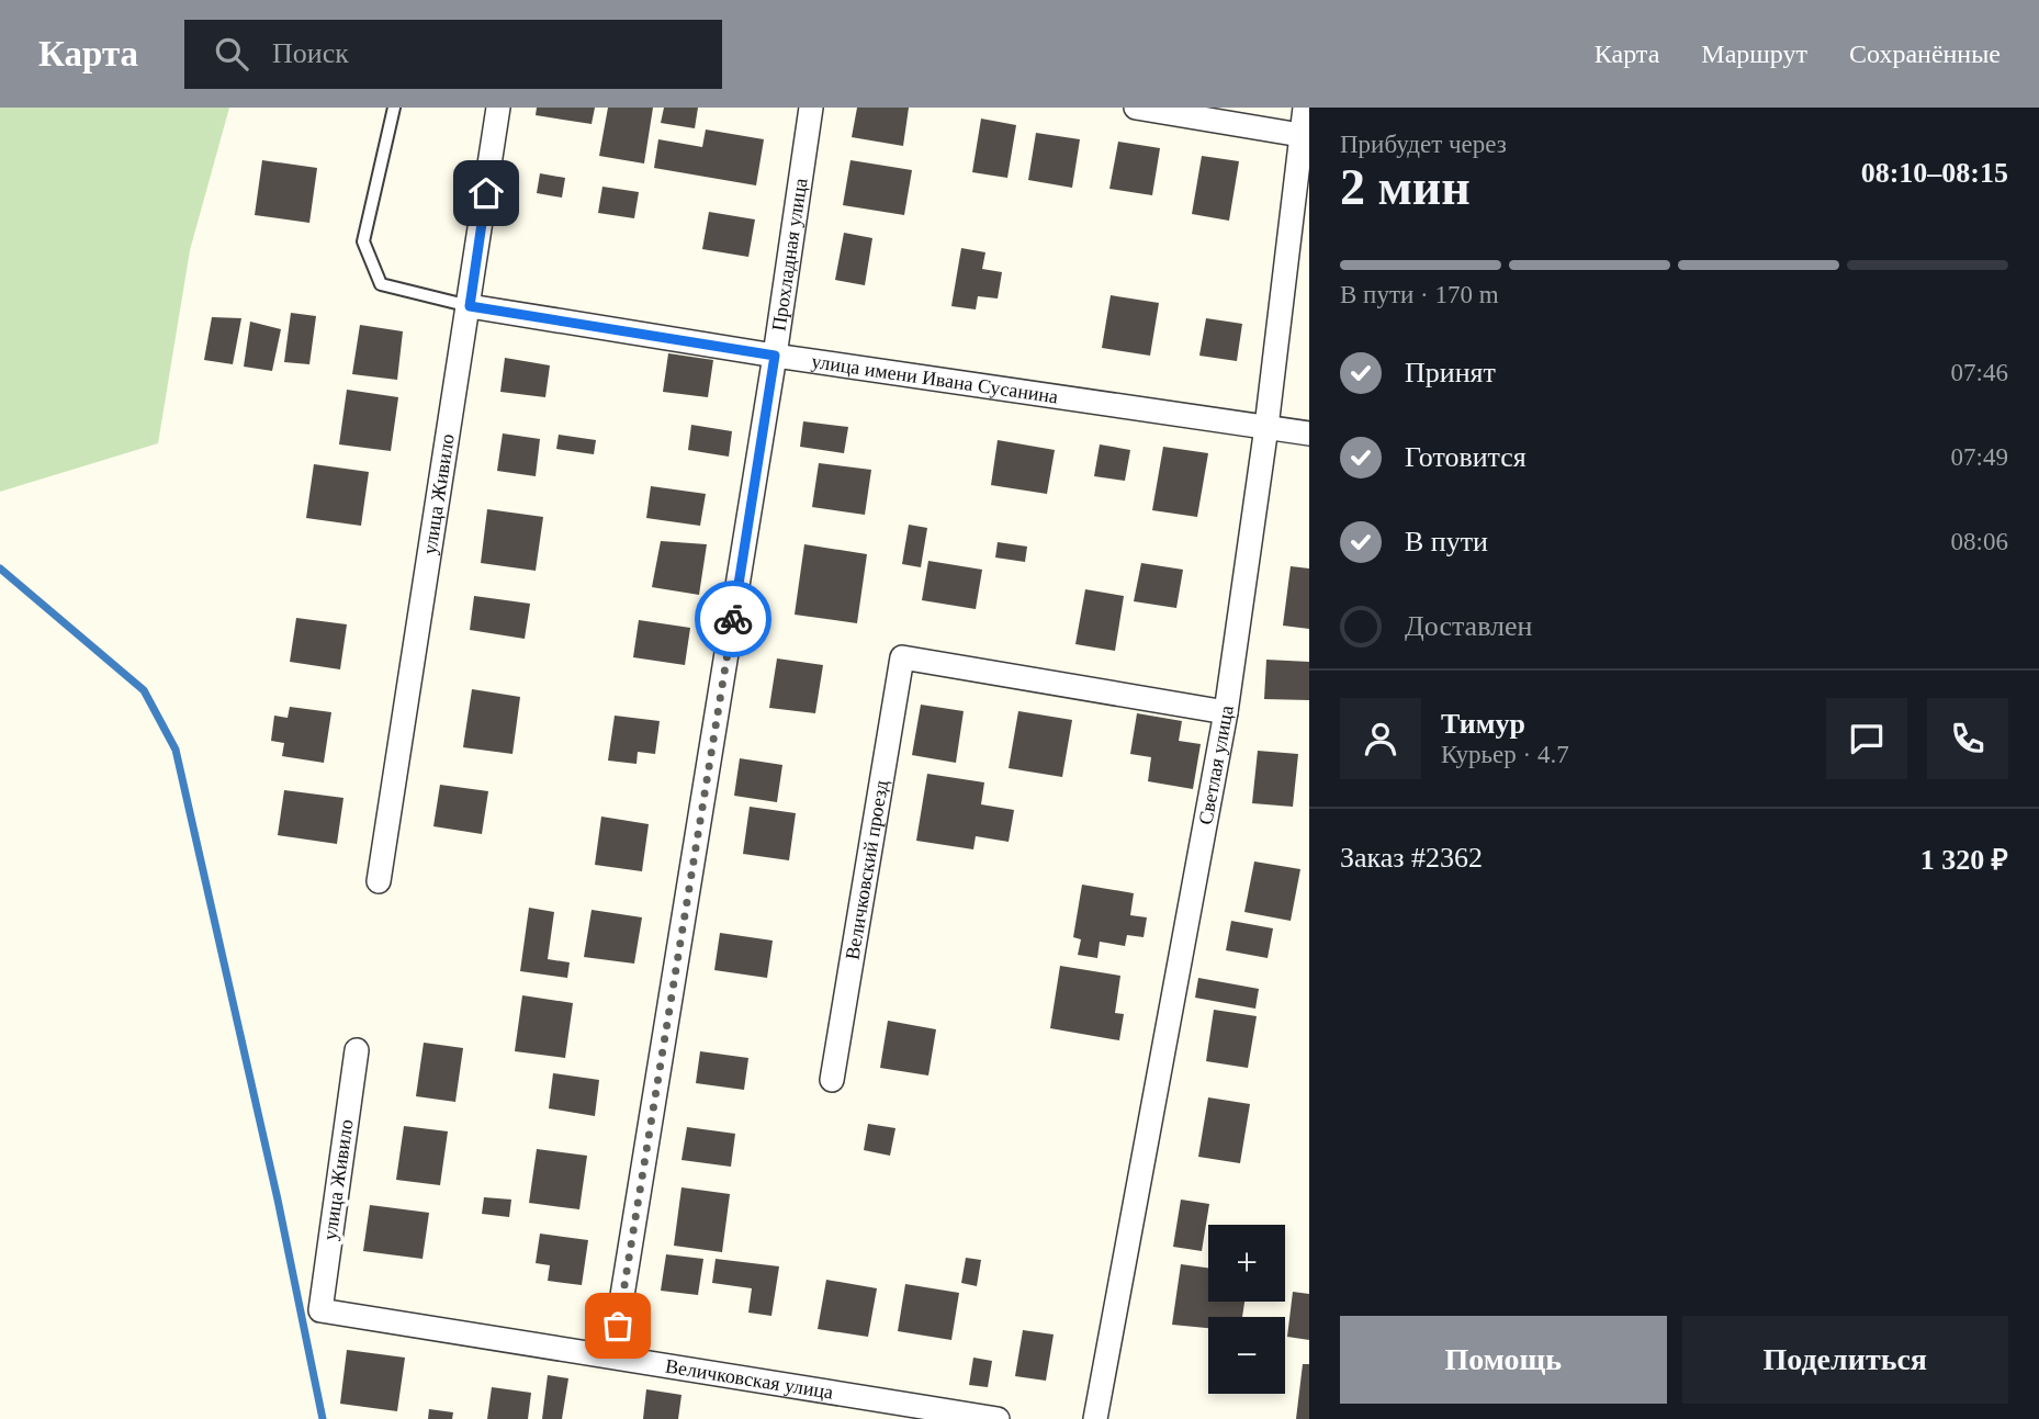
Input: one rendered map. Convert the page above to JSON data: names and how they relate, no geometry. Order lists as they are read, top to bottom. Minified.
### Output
{"streets":{"street":["Прохладная улица","улица имени Ивана Сусанина","улица Живило","Светлая улица","Величковский проезд","Величковская улица"]},"crossings":[["Прохладная улица","улица имени Ивана Сусанина"],["Прохладная улица","Величковская улица"],["улица имени Ивана Сусанина","улица Живило"],["улица имени Ивана Сусанина","Светлая улица"],["улица Живило","Величковская улица"],["Светлая улица","Величковский проезд"]],"page":{"header":"Карта","search":"Поиск","nav":["Карта","Маршрут","Сохранённые"],"heading":["2 мин","Прибудет через","08:10–08:15"],"panel":["Тимур","Курьер · 4.7","Заказ #2362","1 320 ₽"],"bar":"В пути · 170 m","list":[["Принят","07:46"],["Готовится","07:49"],["В пути","08:06"],"Доставлен"],"map_buttons":["+","−"],"buttons":["Помощь","Поделиться"]}}
